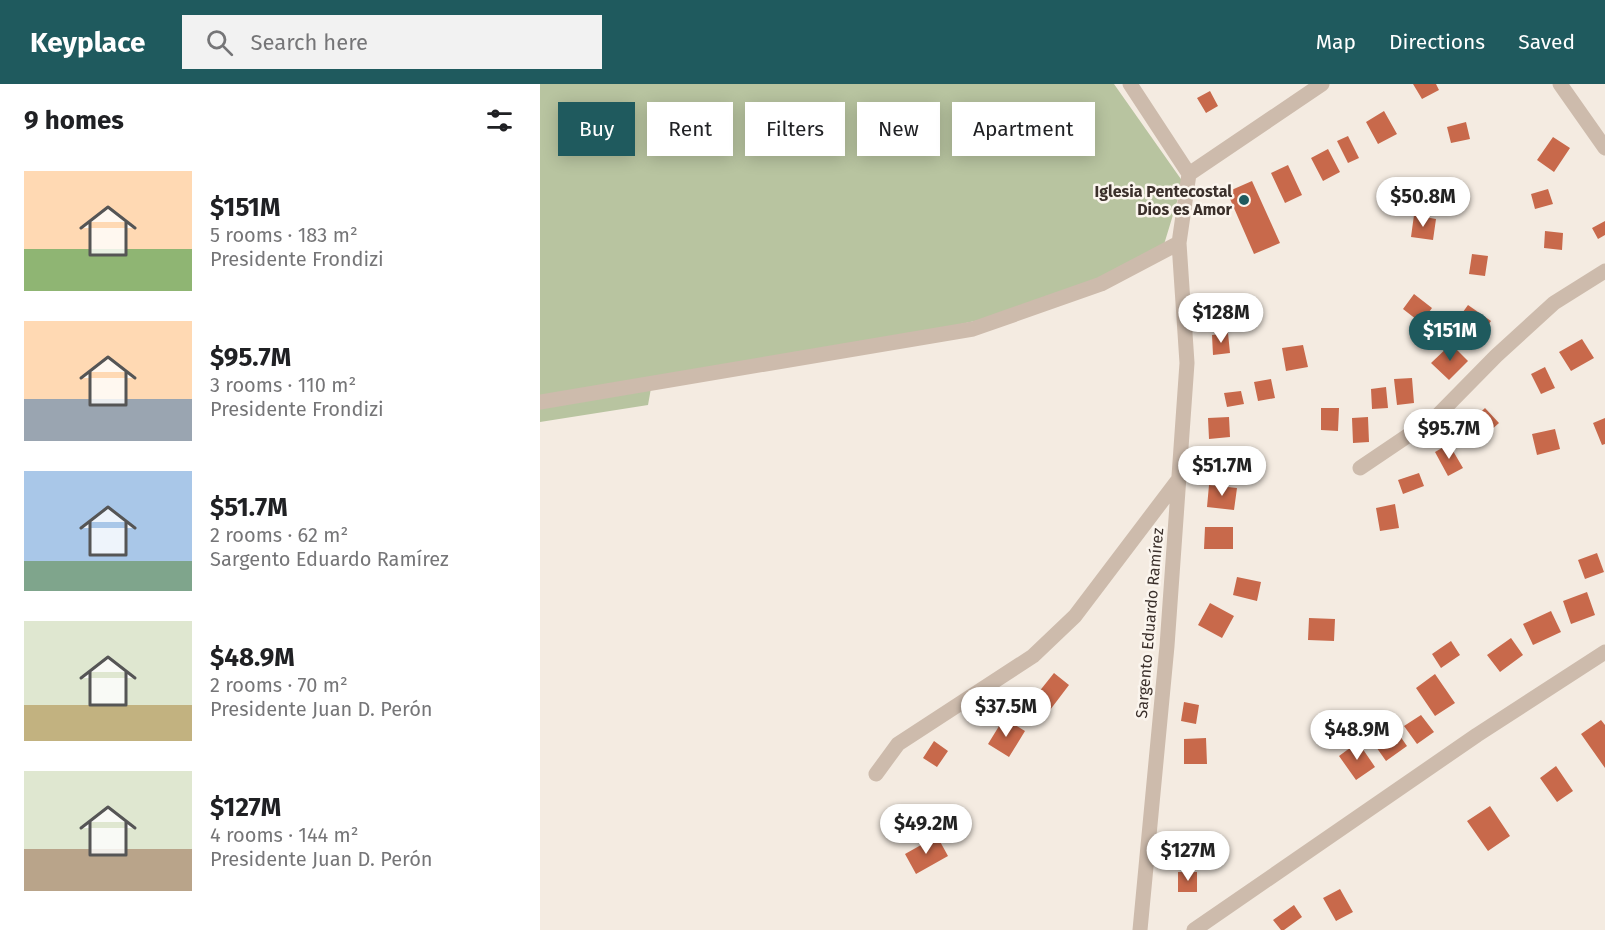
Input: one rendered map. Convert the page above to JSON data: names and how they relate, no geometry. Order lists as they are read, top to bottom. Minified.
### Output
{"streets":{"street":["Sargento Eduardo Ramírez"]},"places":["Iglesia Pentecostal Dios es Amor"],"page":{"header":"Keyplace","search":"Search here","nav":["Map","Directions","Saved"],"heading":"9 homes","chip":["Buy","Rent","Filters","New","Apartment"],"list":[{"name":"$151M","note":"5 rooms · 183 m² · Presidente Frondizi"},{"name":"$95.7M","note":"3 rooms · 110 m² · Presidente Frondizi"},{"name":"$51.7M","note":"2 rooms · 62 m² · Sargento Eduardo Ramírez"},{"name":"$48.9M","note":"2 rooms · 70 m² · Presidente Juan D. Perón"},{"name":"$127M","note":"4 rooms · 144 m² · Presidente Juan D. Perón"}],"price":["$50.8M","$128M","$151M","$95.7M","$51.7M","$37.5M","$48.9M","$49.2M","$127M"]}}
